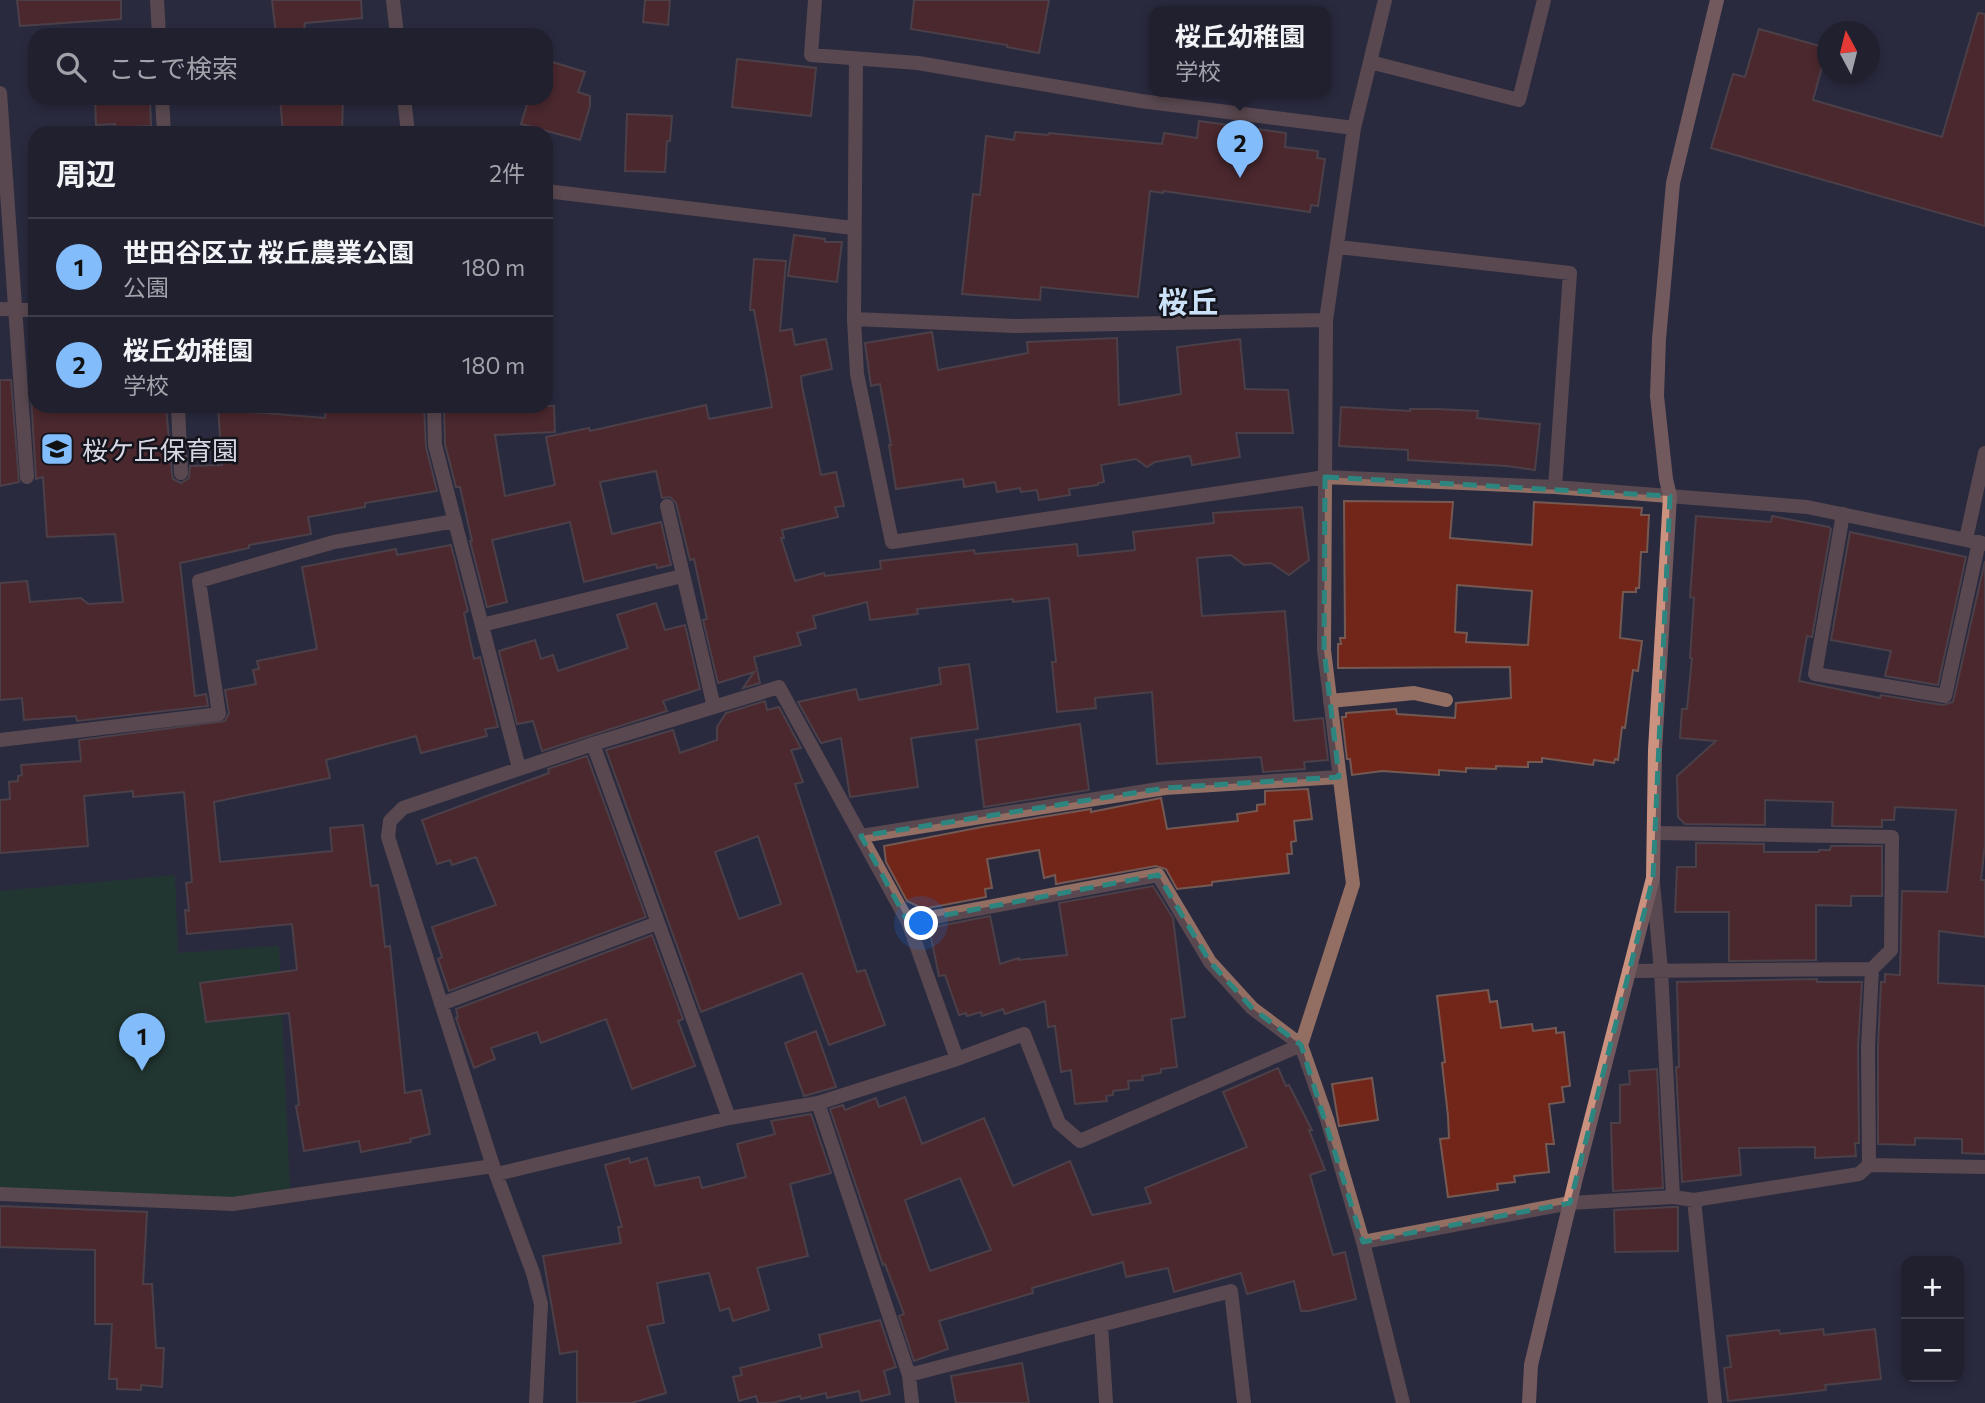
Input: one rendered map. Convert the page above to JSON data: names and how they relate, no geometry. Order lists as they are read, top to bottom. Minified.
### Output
{"districts":["桜丘"],"places":{"school or university":["桜ケ丘保育園"]},"north":"top","page":{"popup":["桜丘幼稚園","学校"],"search":"ここで検索","pins":["2","1"],"heading":["周辺","2件"],"list":[{"mark":"1","name":"世田谷区立 桜丘農業公園","note":"公園","value":"180 m"},{"mark":"2","name":"桜丘幼稚園","note":"学校","value":"180 m"}],"map_buttons":["+","−"]}}
